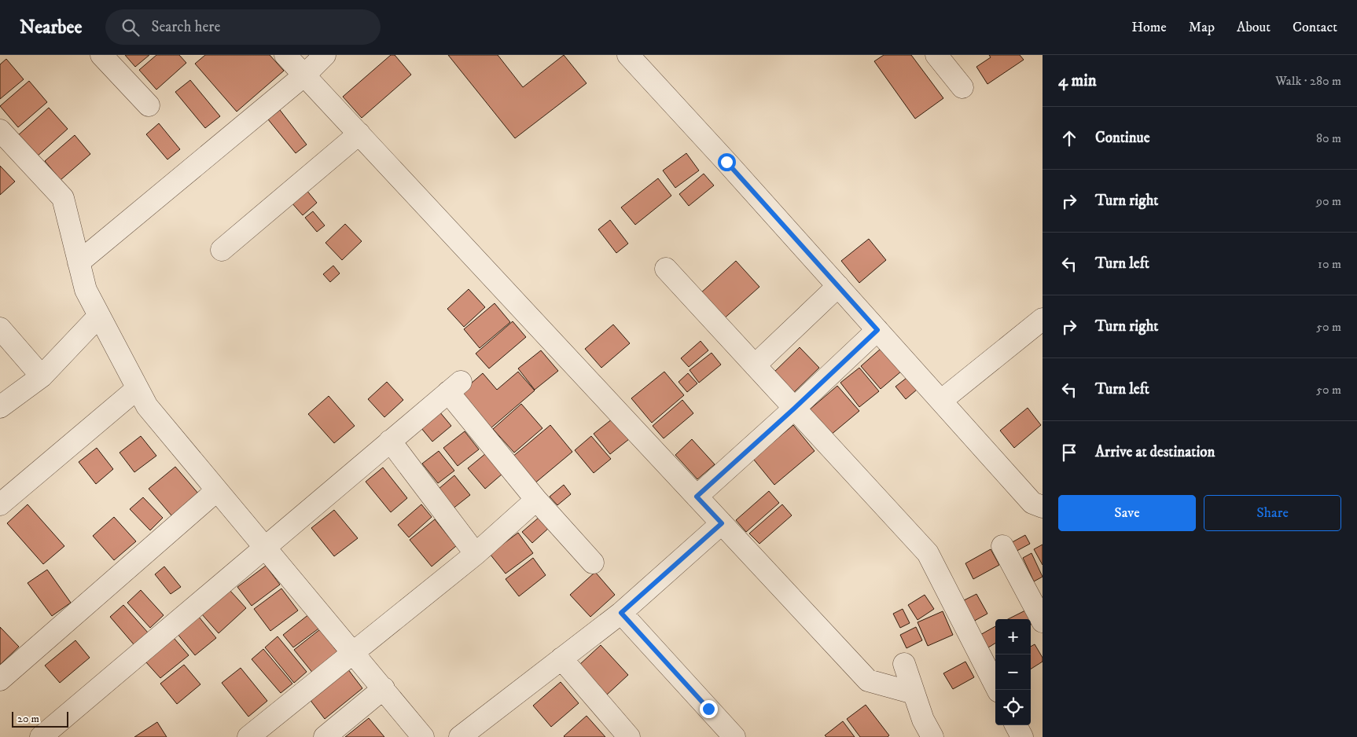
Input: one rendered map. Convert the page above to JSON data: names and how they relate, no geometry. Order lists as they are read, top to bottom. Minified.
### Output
{"scale_bar":"20 m","page":{"header":"Nearbee","search":"Search here","nav":["Home","Map","About","Contact"],"heading":["4 min","Walk · 280 m"],"list":[["Continue","80 m"],["Turn right","90 m"],["Turn left","10 m"],["Turn right","50 m"],["Turn left","50 m"],"Arrive at destination"],"buttons":["Save","Share"],"map_buttons":["+","−"],"scale":"20 m"}}
